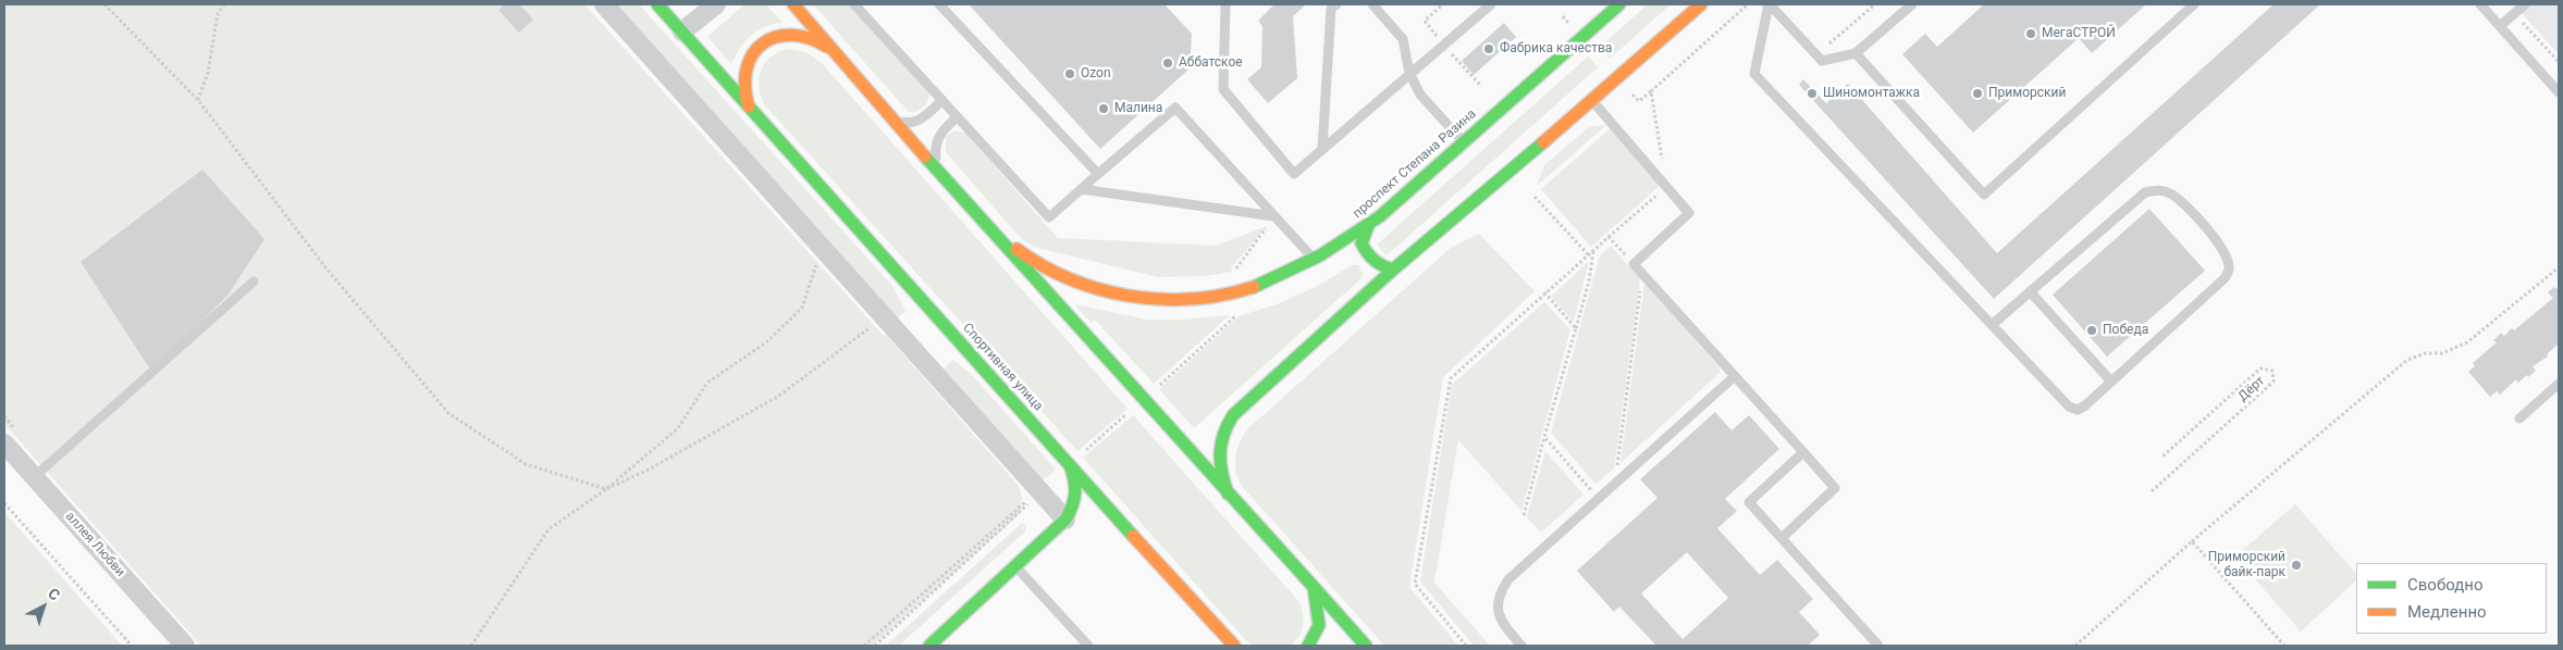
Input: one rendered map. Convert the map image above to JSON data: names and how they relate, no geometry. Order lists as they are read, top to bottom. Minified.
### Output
{"streets":{"main road":["проспект Степана Разина","Спортивная улица"],"street":["аллея Любви"],"path":["Дёрт"]},"places":["МегаCТРОЙ","Фабрика качества","Аббатское","Ozon","Шиномонтажка","Приморский","Малина","Победа","Приморский байк-парк"],"legend":["Свободно","Медленно"],"north":"top right"}
